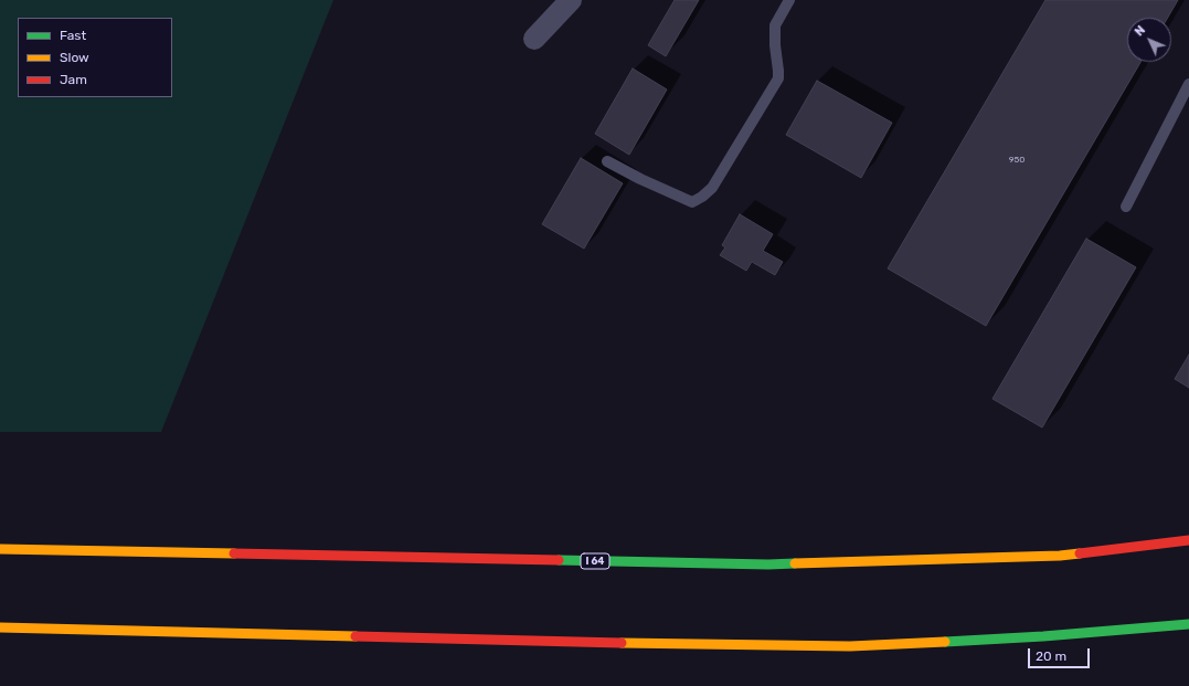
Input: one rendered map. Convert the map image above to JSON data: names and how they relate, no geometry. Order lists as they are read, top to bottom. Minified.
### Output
{"streets":{"highway":["I 64"]},"house_numbers":["950"],"legend":["Fast","Slow","Jam"],"scale_bar":"20 m","north":"top left"}
